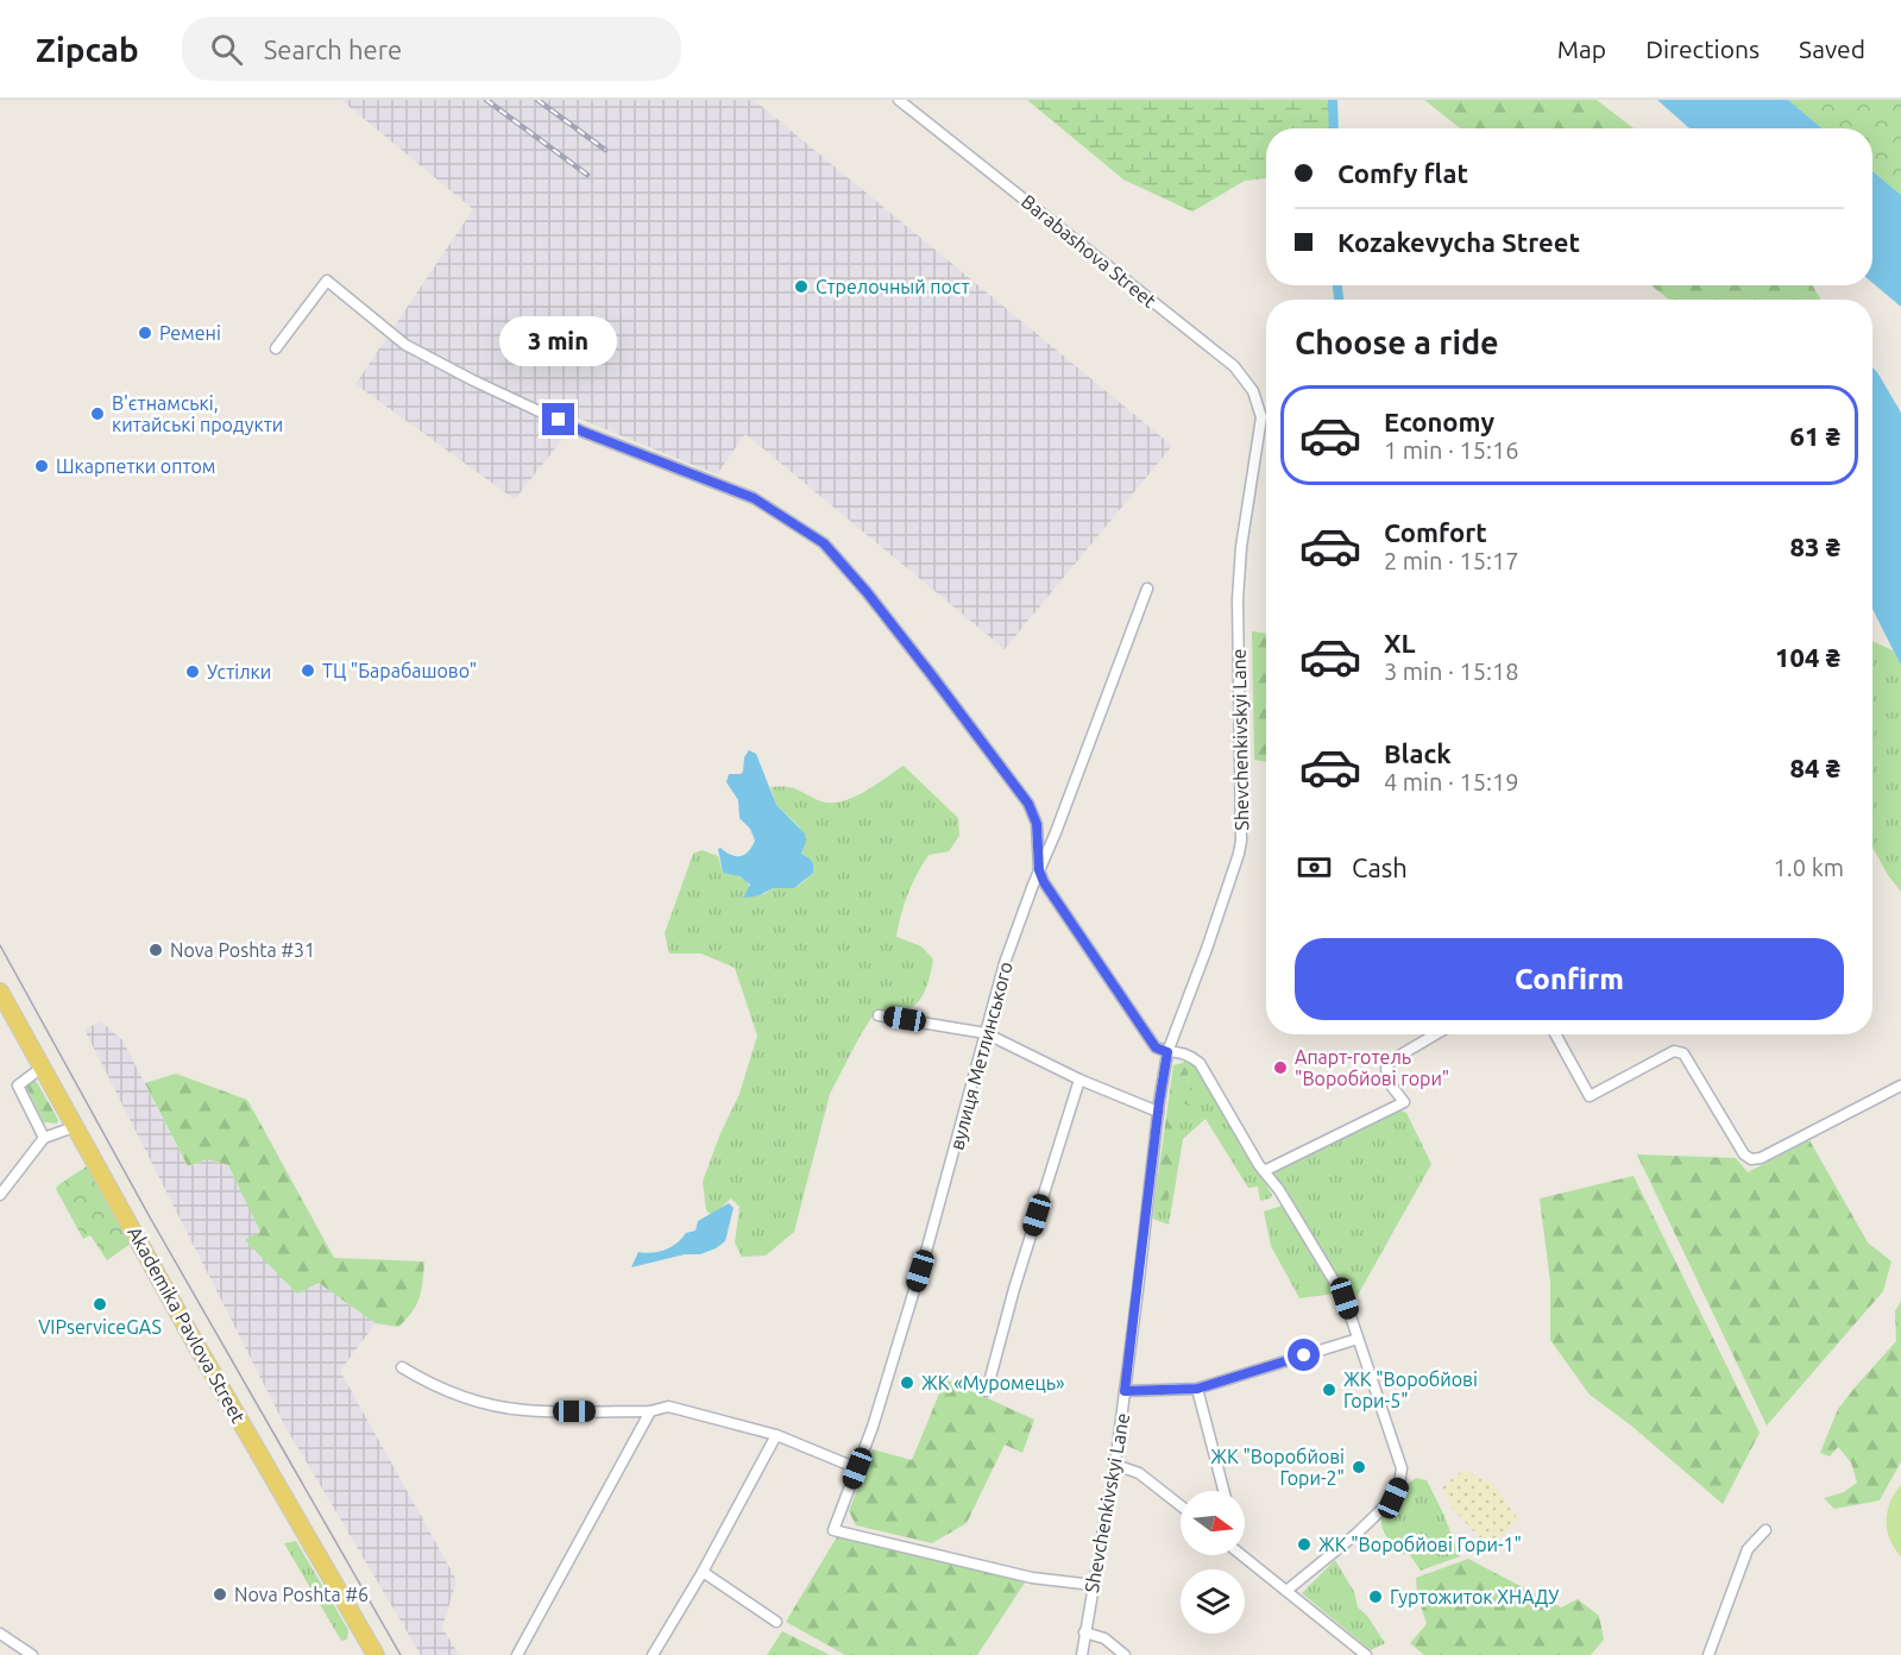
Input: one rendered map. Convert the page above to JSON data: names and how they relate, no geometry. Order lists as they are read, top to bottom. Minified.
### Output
{"streets":{"main road":["Akademika Pavlova Street"],"street":["Barabashova Street","Shevchenkivskyi Lane","вулиця Метлинського"]},"crossings":[["Barabashova Street","Shevchenkivskyi Lane"],["Shevchenkivskyi Lane","вулиця Метлинського"]],"places":["Стрелочный пост","Ремені","В'єтнамські, китайські продукти","Шкарпетки оптом","ТЦ \"Барабашово\"","Устілки","Nova Poshta #31","Апарт-готель \"Воробйові гори\"","VIPserviceGAS","ЖК «Муромець»","ЖК \"Воробйові Гори-5\"","ЖК \"Воробйові Гори-2\"","ЖК \"Воробйові Гори-1\"","Nova Poshta #6","Гуртожиток ХНАДУ"],"north":"right","page":{"header":"Zipcab","search":"Search here","nav":["Map","Directions","Saved"],"banner":["Comfy flat","Kozakevycha Street"],"heading":"Choose a ride","bubble":"3 min","list":[{"name":"Economy","note":"1 min · 15:16","value":"61 ₴"},{"name":"Comfort","note":"2 min · 15:17","value":"83 ₴"},{"name":"XL","note":"3 min · 15:18","value":"104 ₴"},{"name":"Black","note":"4 min · 15:19","value":"84 ₴"}],"pay":["Cash","1.0 km"],"buttons":"Confirm"}}
